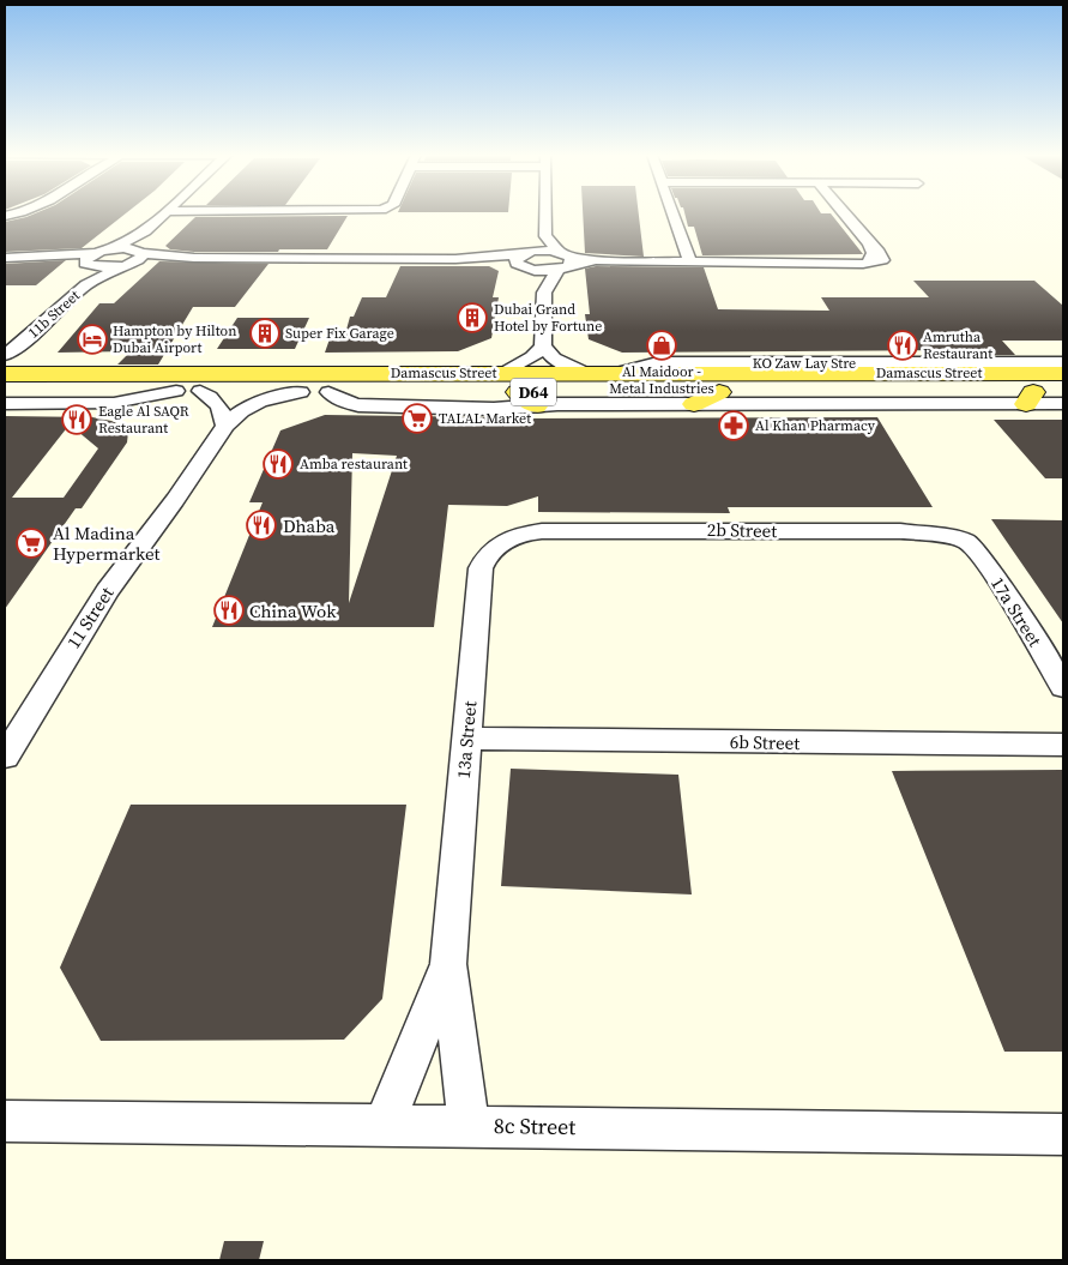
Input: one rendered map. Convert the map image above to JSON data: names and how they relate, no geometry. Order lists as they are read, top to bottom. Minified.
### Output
{"streets":{"main road":["Damascus Street","D64"],"street":["11b Street","KO Zaw Lay Stre","2b Street","17a Street","11 Street","13a Street","6b Street","8c Street"]},"crossings":[["11b Street","Damascus Street"],["KO Zaw Lay Stre","Damascus Street"],["Damascus Street","11 Street"],["2b Street","17a Street"],["2b Street","13a Street"],["13a Street","6b Street"],["13a Street","8c Street"]],"places":{"building":["Dubai Grand Hotel by Fortune","Super Fix Garage"],"hotel":["Hampton by Hilton Dubai Airport"],"shop":["Al Maidoor - Metal Industries"],"restaurant":["Amrutha Restaurant","Eagle Al SAQR Restaurant","Amba restaurant","Dhaba","China Wok"],"supermarket":["TALAL Market","Al Madina Hypermarket"],"pharmacy":["Al Khan Pharmacy"]}}
